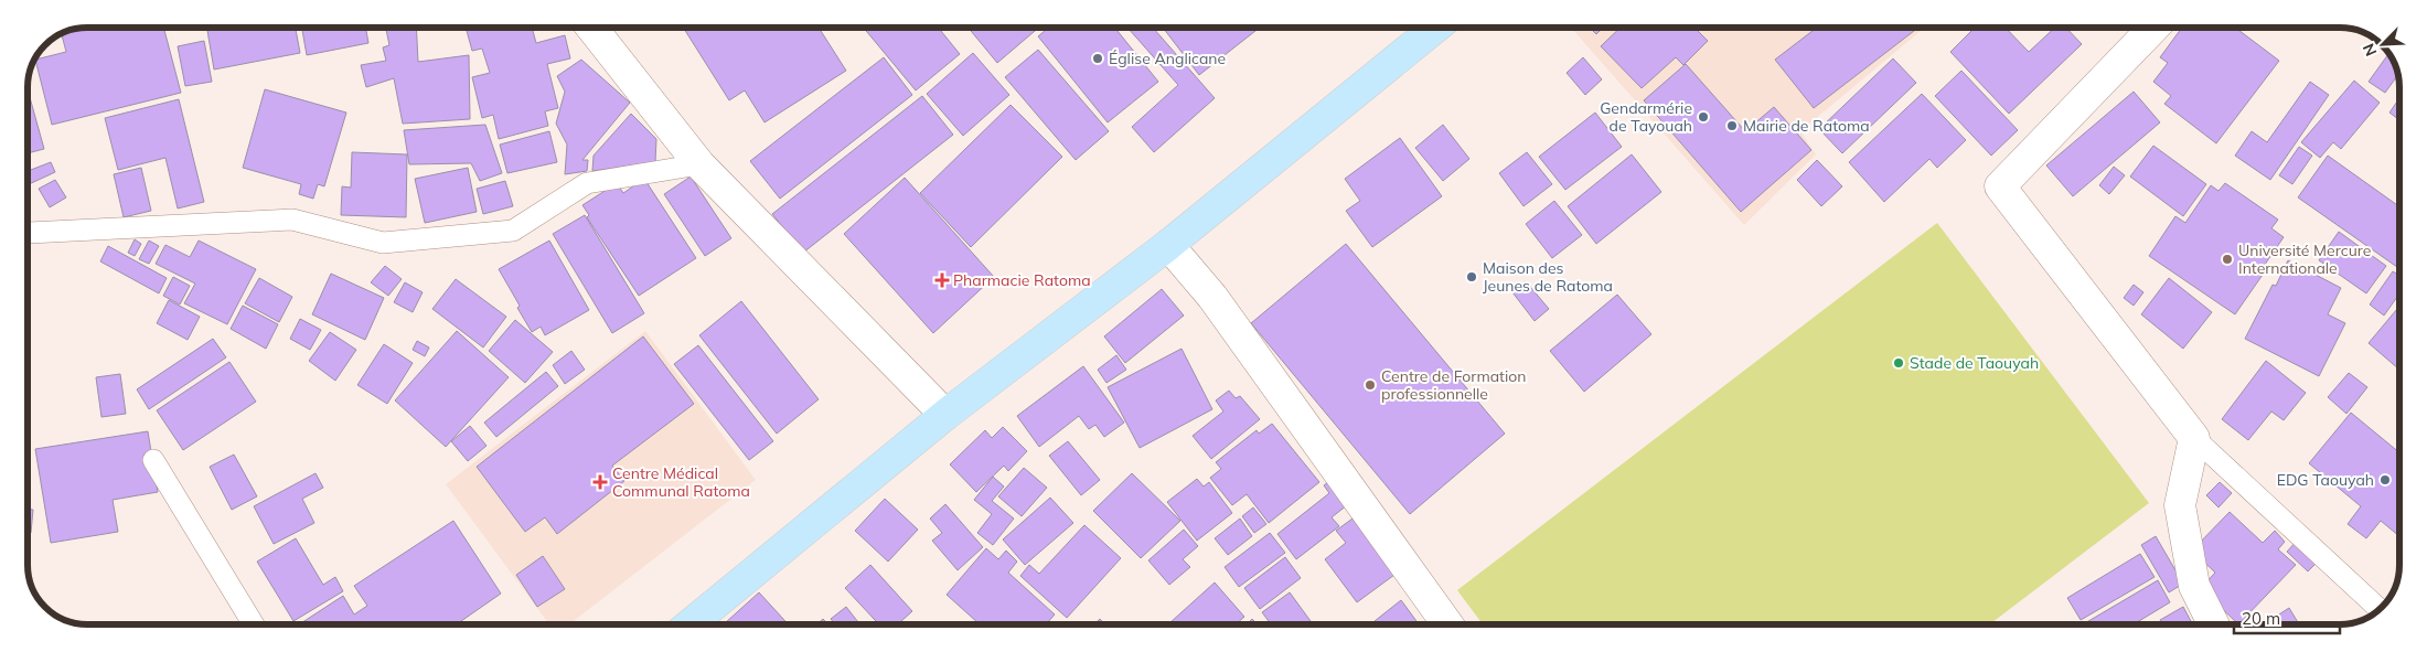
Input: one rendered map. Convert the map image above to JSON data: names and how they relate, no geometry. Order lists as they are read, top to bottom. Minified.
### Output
{"places":{"other":["Église Anglicane","Gendarmérie de Tayouah","Mairie de Ratoma","Université Mercure Internationale","Maison des Jeunes de Ratoma","Stade de Taouyah","Centre de Formation professionnelle","EDG Taouyah"],"health":["Pharmacie Ratoma","Centre Médical Communal Ratoma"]},"scale_bar":"20 m","north":"bottom left"}
